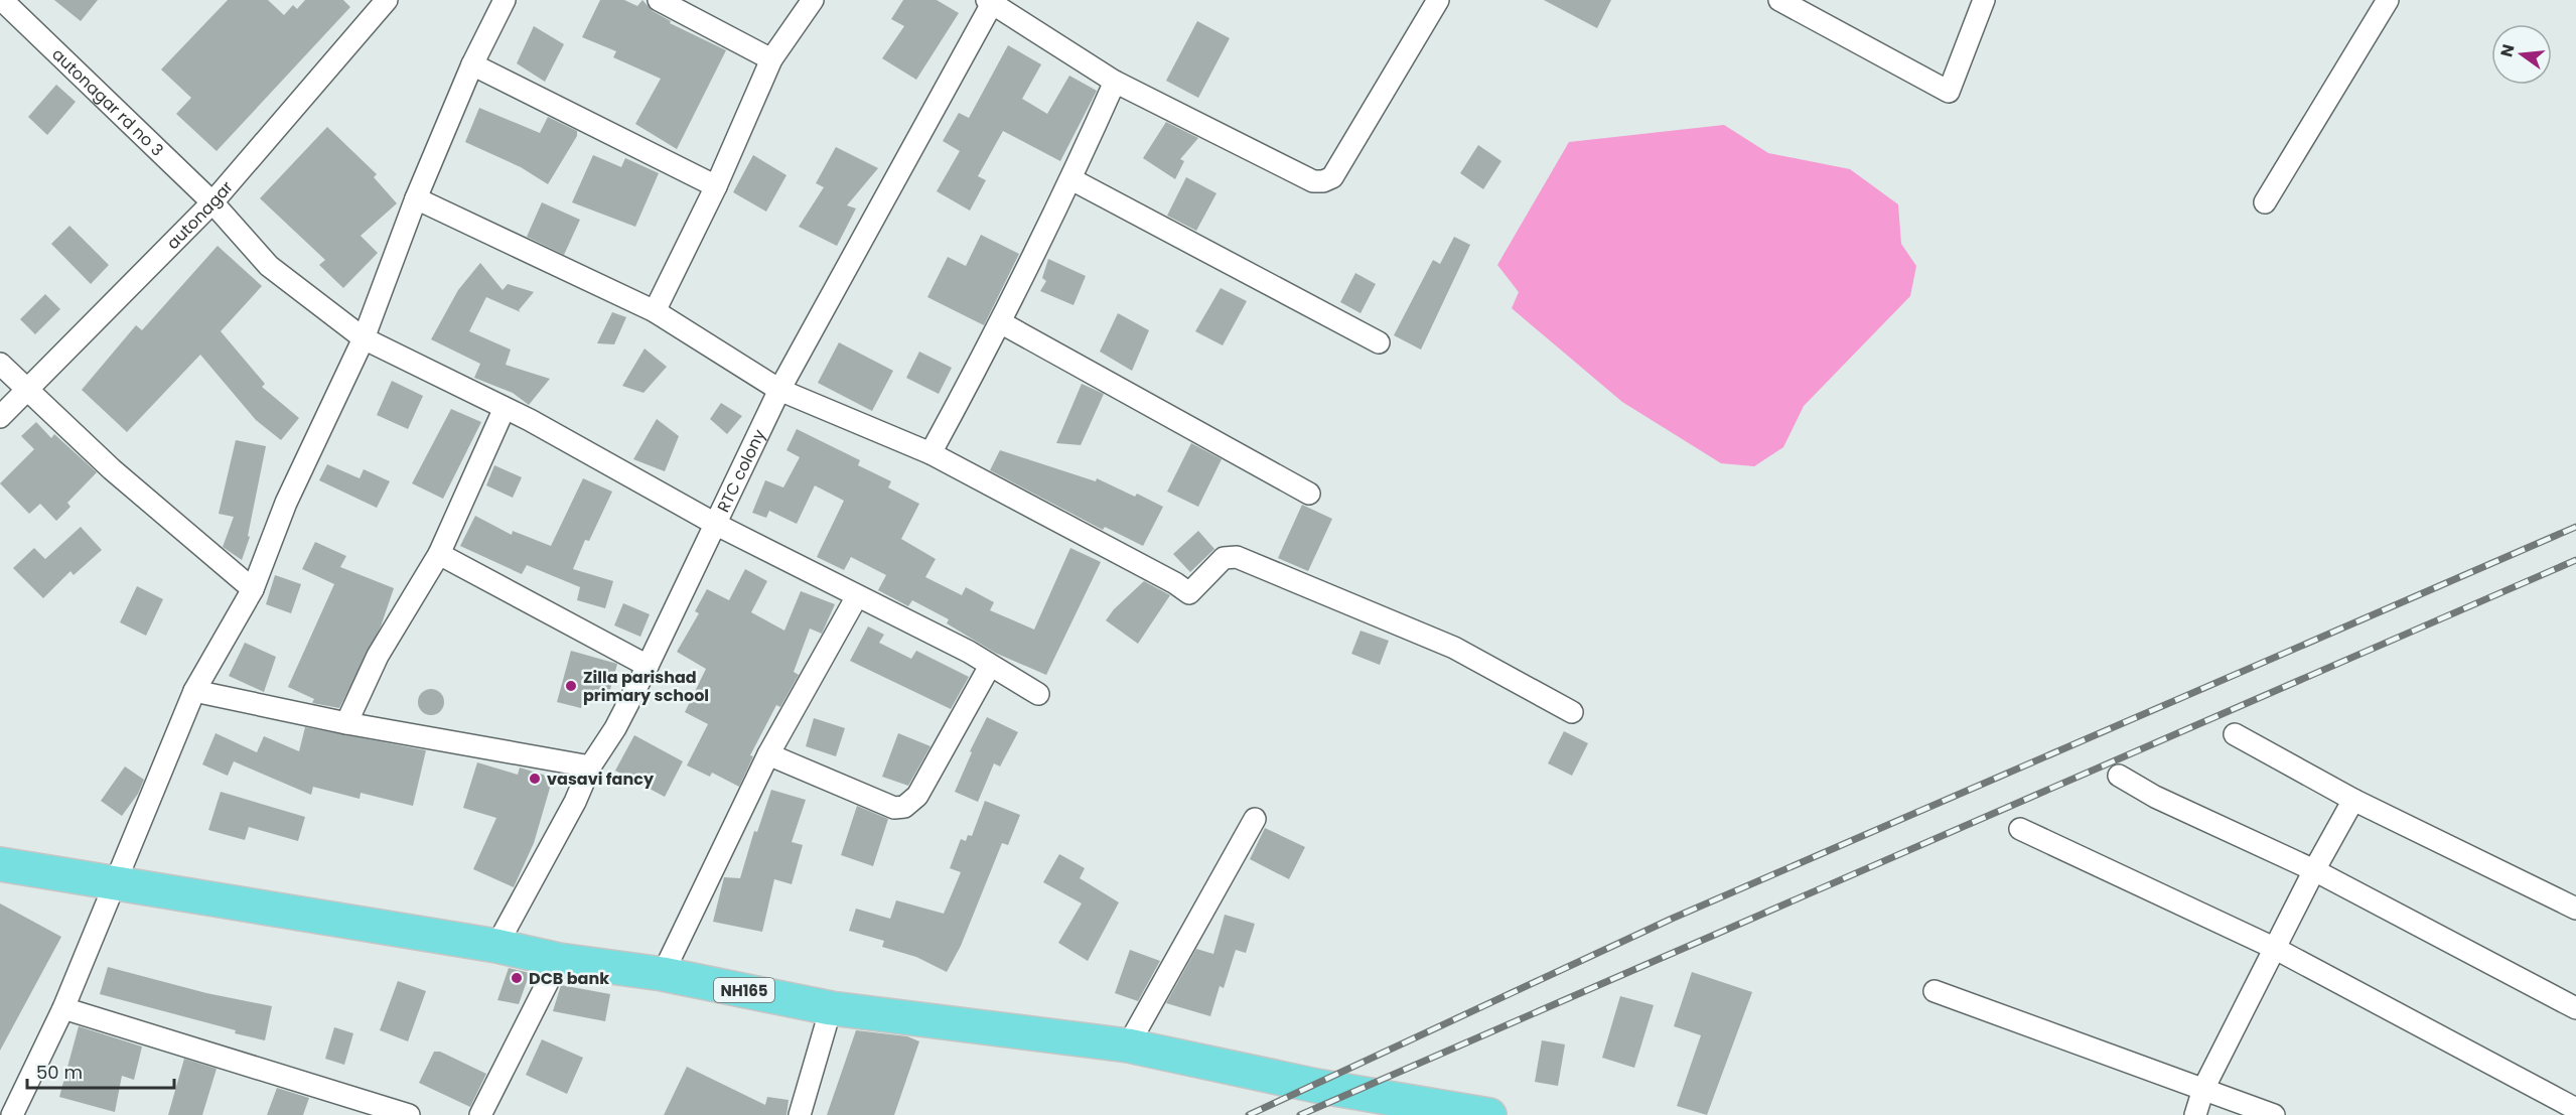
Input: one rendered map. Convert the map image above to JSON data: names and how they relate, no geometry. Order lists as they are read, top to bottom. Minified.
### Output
{"streets":{"highway":["NH165"],"street":["autonagar rd no 3","autonagar","RTC colony"]},"crossings":[["autonagar rd no 3","autonagar"],["autonagar rd no 3","RTC colony"],["RTC colony","NH165"]],"places":["Zilla parishad primary school","vasavi fancy","DCB bank"],"scale_bar":"50 m","north":"left"}
